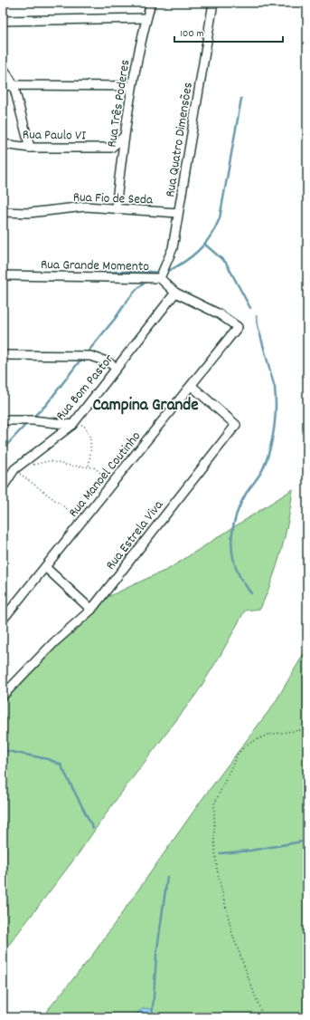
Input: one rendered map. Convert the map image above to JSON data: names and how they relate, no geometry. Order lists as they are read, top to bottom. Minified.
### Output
{"streets":{"street":["Rua Três Poderes","Rua Paulo VI","Rua Quatro Dimensões","Rua Fio de Seda","Rua Grande Momento","Rua Bom Pastor","Rua Manoel Coutinho","Rua Estrela Viva"]},"crossings":[["Rua Três Poderes","Rua Paulo VI"],["Rua Três Poderes","Rua Fio de Seda"],["Rua Quatro Dimensões","Rua Fio de Seda"],["Rua Quatro Dimensões","Rua Grande Momento"],["Rua Grande Momento","Rua Bom Pastor"],["Rua Grande Momento","Rua Manoel Coutinho"],["Rua Manoel Coutinho","Rua Estrela Viva"]],"districts":["Campina Grande"],"scale_bar":"100 m"}
